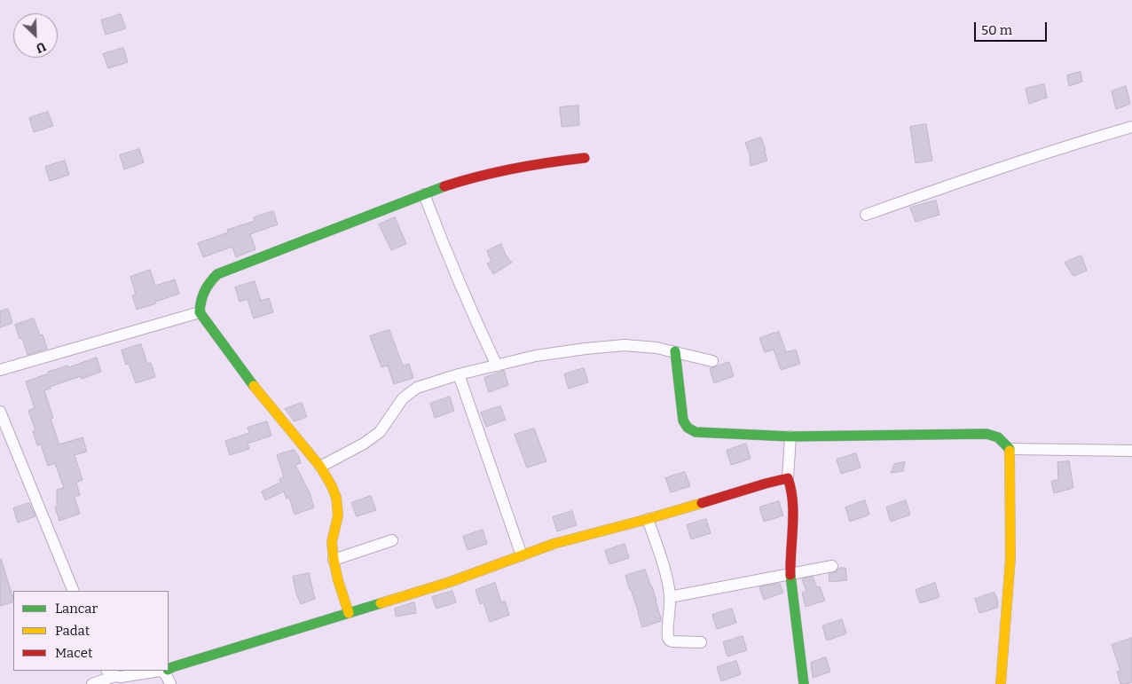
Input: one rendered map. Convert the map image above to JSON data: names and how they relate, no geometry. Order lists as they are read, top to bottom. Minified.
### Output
{"legend":["Lancar","Padat","Macet"],"scale_bar":"50 m","north":"bottom right"}
